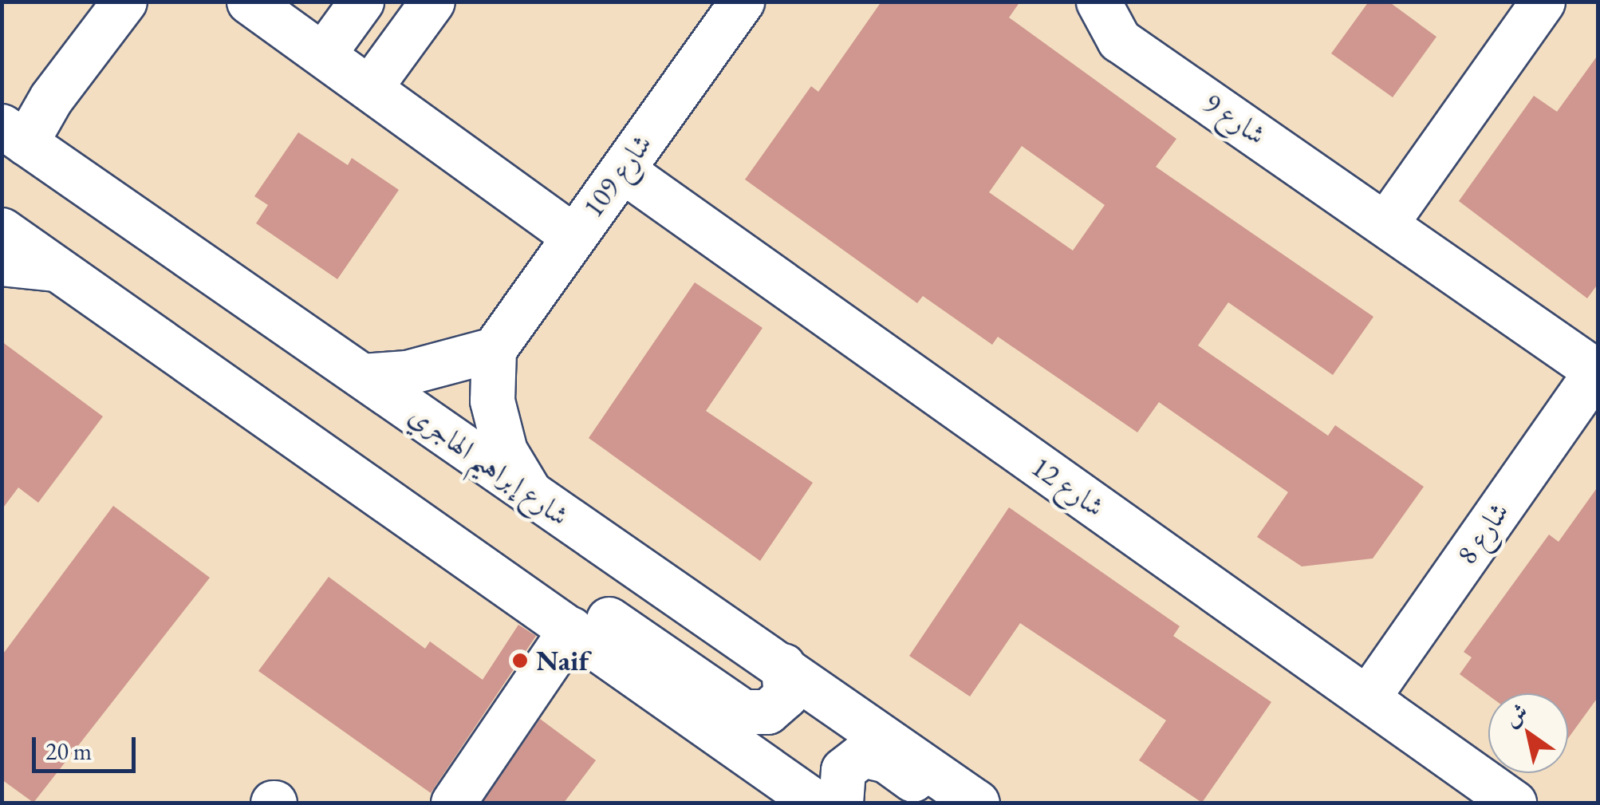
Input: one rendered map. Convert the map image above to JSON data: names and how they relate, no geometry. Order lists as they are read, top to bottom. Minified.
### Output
{"streets":{"street":["شارع 9","شارع 109","شارع إبراهيم الهاجري","شارع 12","شارع 8"]},"crossings":[["شارع 9","شارع 8"],["شارع 109","شارع 12"],["شارع 12","شارع 8"]],"places":["Naif"],"scale_bar":"20 m","north":"top left"}
